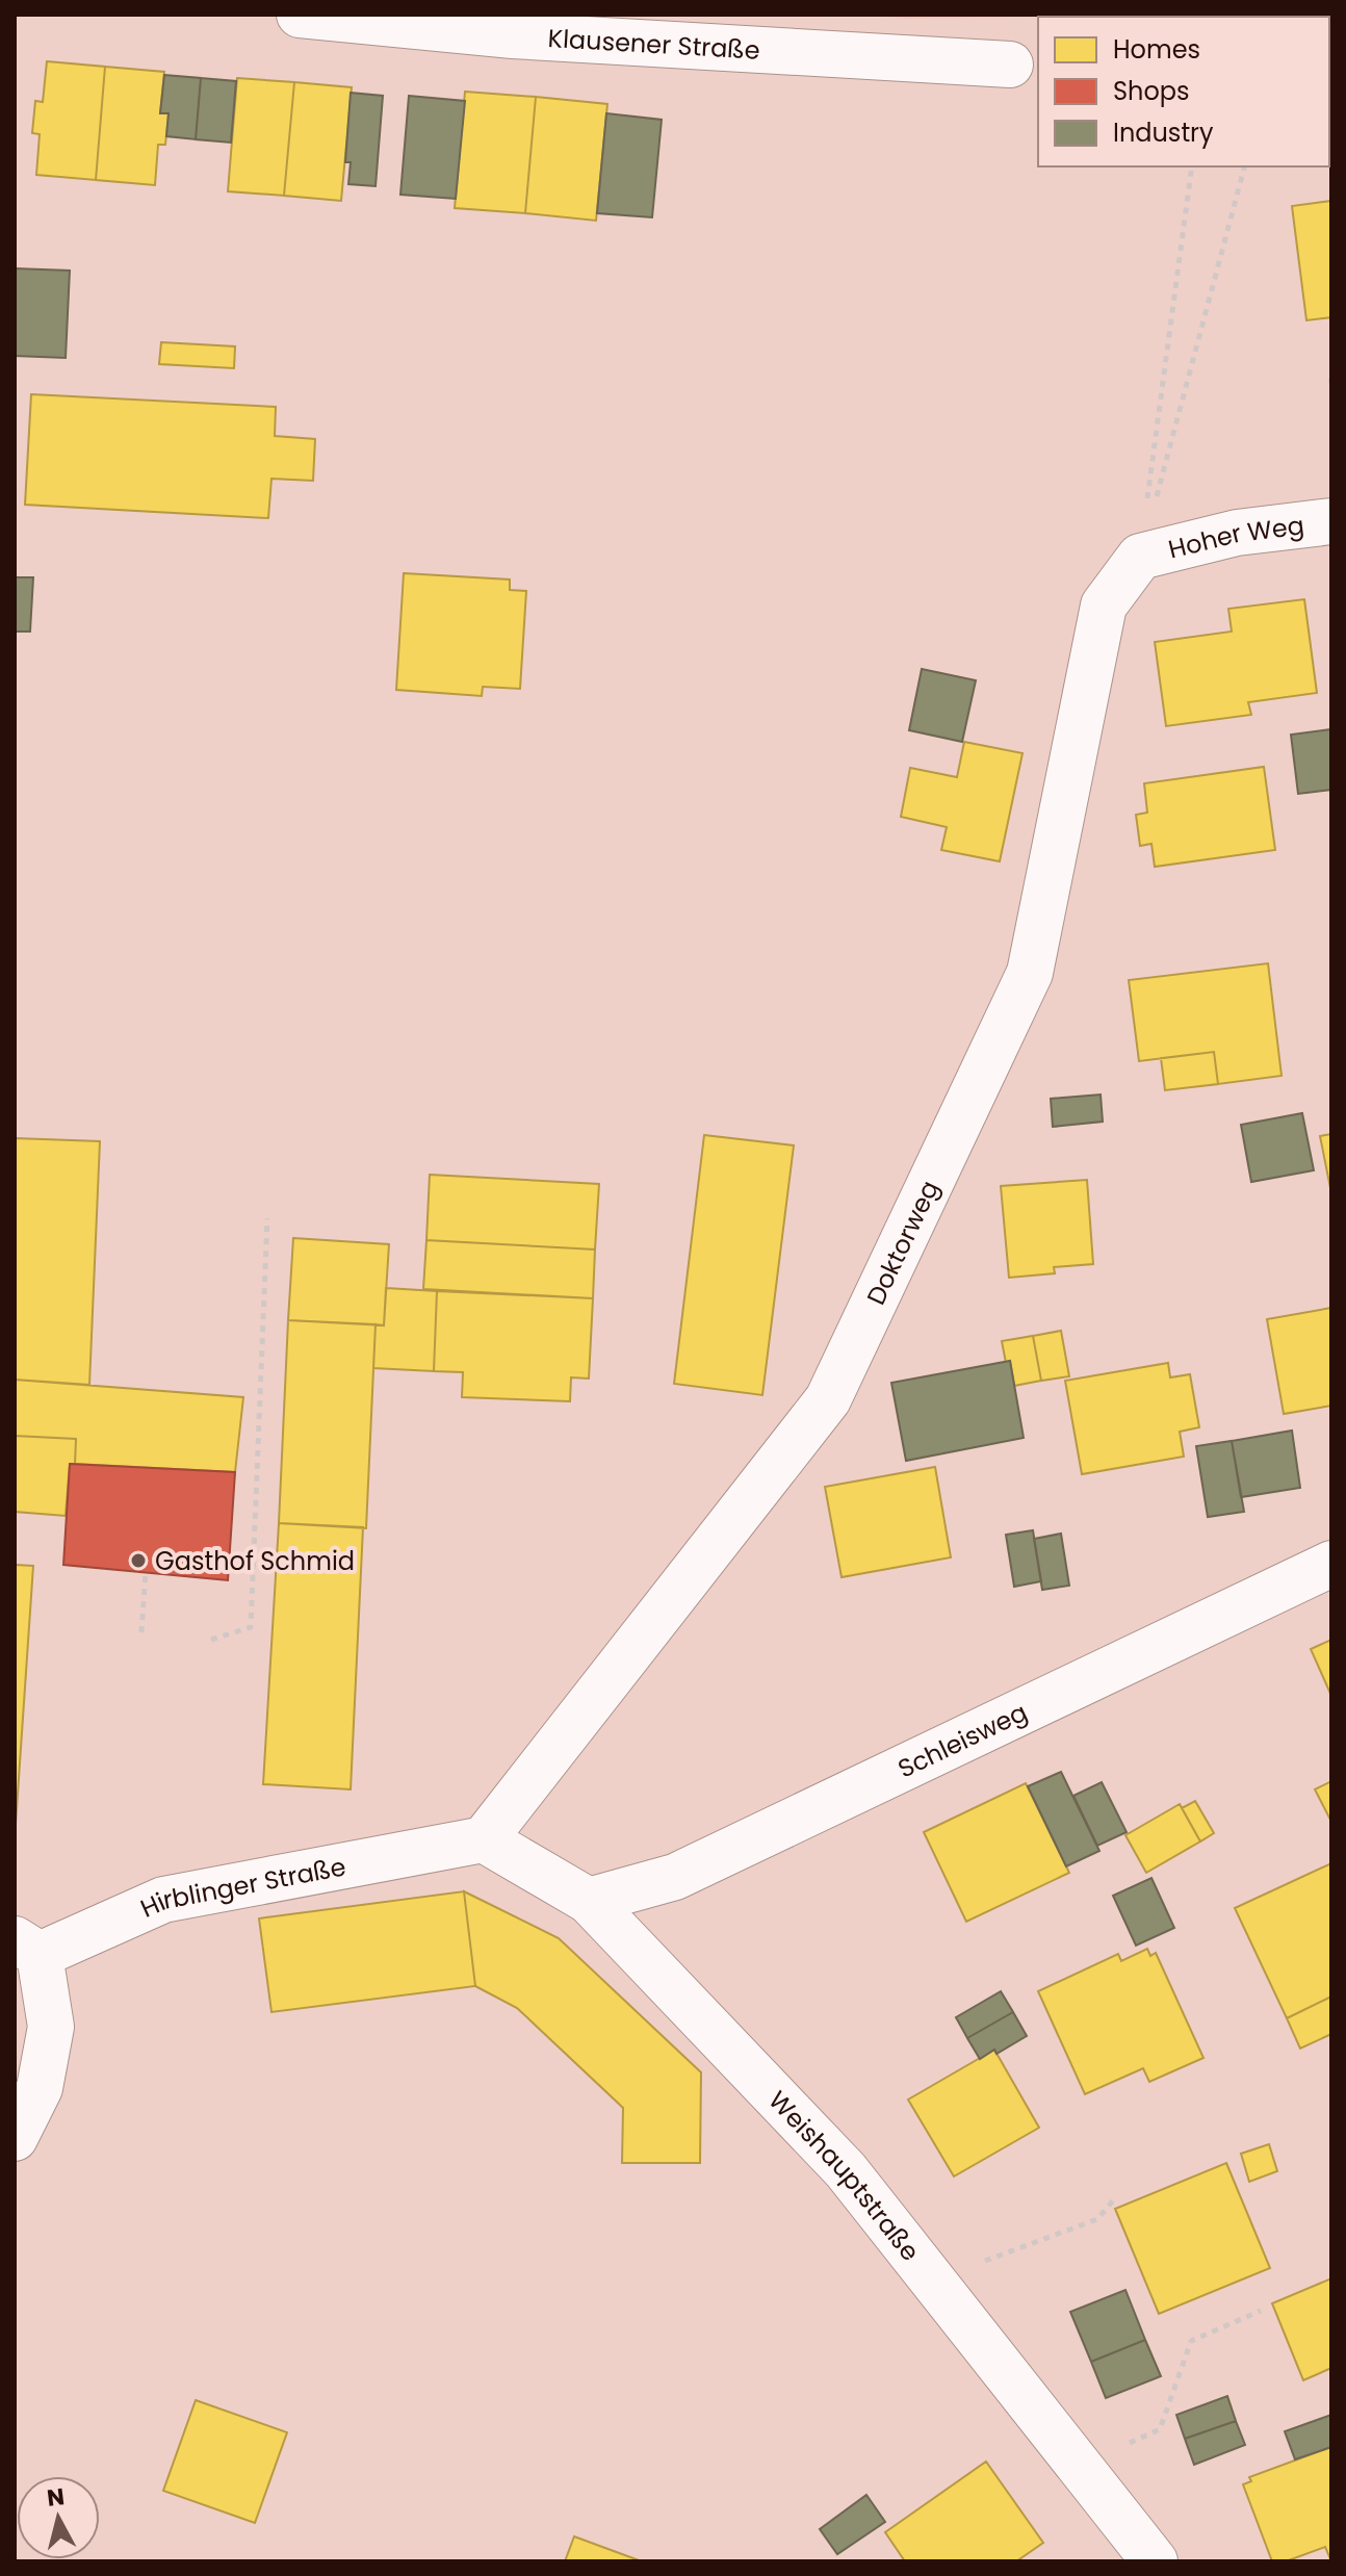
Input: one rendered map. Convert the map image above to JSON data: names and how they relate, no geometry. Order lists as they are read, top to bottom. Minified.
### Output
{"streets":{"street":["Klausener Straße","Hoher Weg","Doktorweg","Schleisweg","Hirblinger Straße","Weishauptstraße"]},"crossings":[["Hoher Weg","Doktorweg"],["Doktorweg","Hirblinger Straße"],["Doktorweg","Weishauptstraße"],["Schleisweg","Weishauptstraße"],["Hirblinger Straße","Weishauptstraße"]],"places":["Gasthof Schmid"],"legend":["Homes","Shops","Industry"],"north":"top"}
